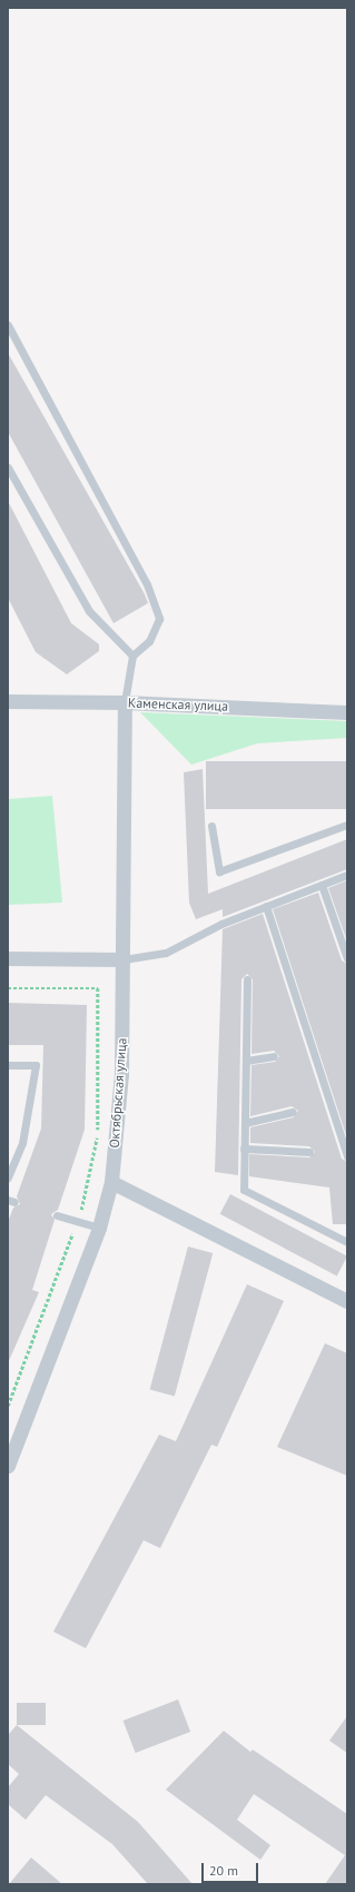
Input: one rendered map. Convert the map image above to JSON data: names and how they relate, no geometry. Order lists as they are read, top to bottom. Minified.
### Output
{"streets":{"street":["Каменская улица","Октябрьская улица"]},"crossings":[["Каменская улица","Октябрьская улица"]],"scale_bar":"20 m"}
